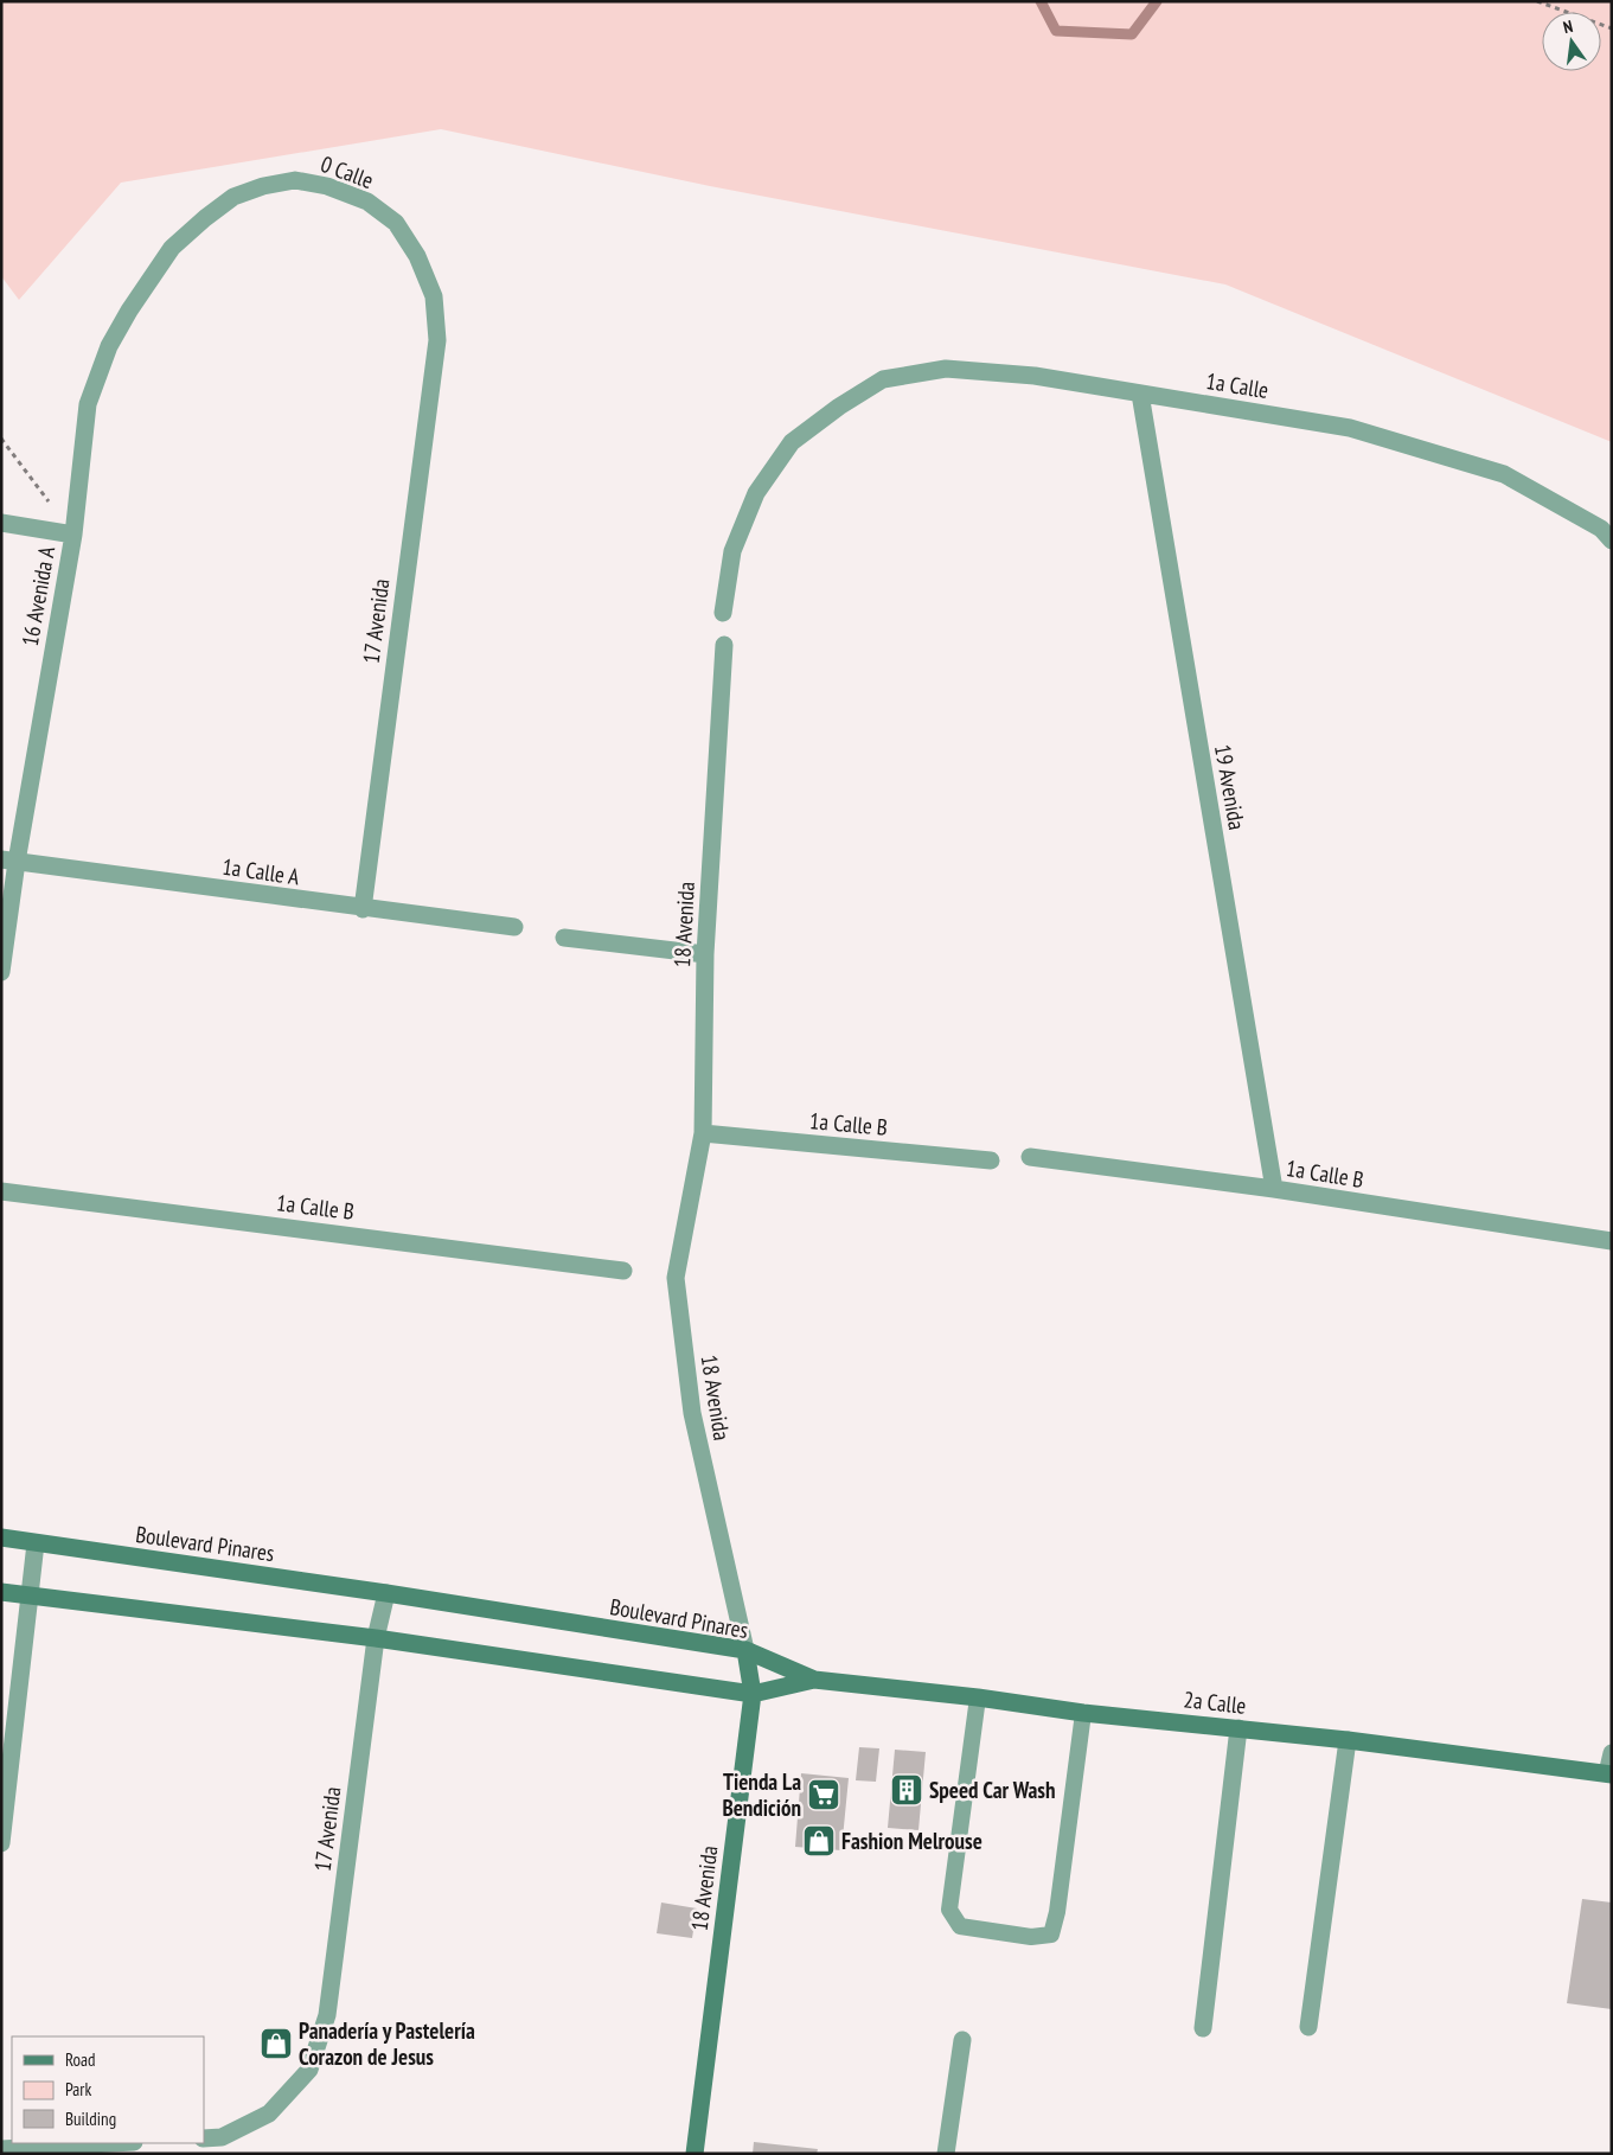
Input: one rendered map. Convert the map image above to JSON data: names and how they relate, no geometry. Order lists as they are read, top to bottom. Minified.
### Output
{"streets":{"street":["0 Calle","1a Calle","16 Avenida A","17 Avenida","19 Avenida","1a Calle A","18 Avenida","1a Calle B","Boulevard Pinares","2a Calle"]},"crossings":[["0 Calle","16 Avenida A"],["0 Calle","17 Avenida"],["1a Calle","19 Avenida"],["16 Avenida A","1a Calle A"],["17 Avenida","1a Calle A"],["17 Avenida","Boulevard Pinares"],["19 Avenida","1a Calle B"],["18 Avenida","1a Calle B"],["18 Avenida","Boulevard Pinares"],["Boulevard Pinares","2a Calle"]],"places":{"building":["Speed Car Wash"],"supermarket":["Tienda La Bendición"],"shop":["Fashion Melrouse","Panadería y Pastelería Corazon de Jesus"]},"legend":["Road","Park","Building"],"north":"top"}
